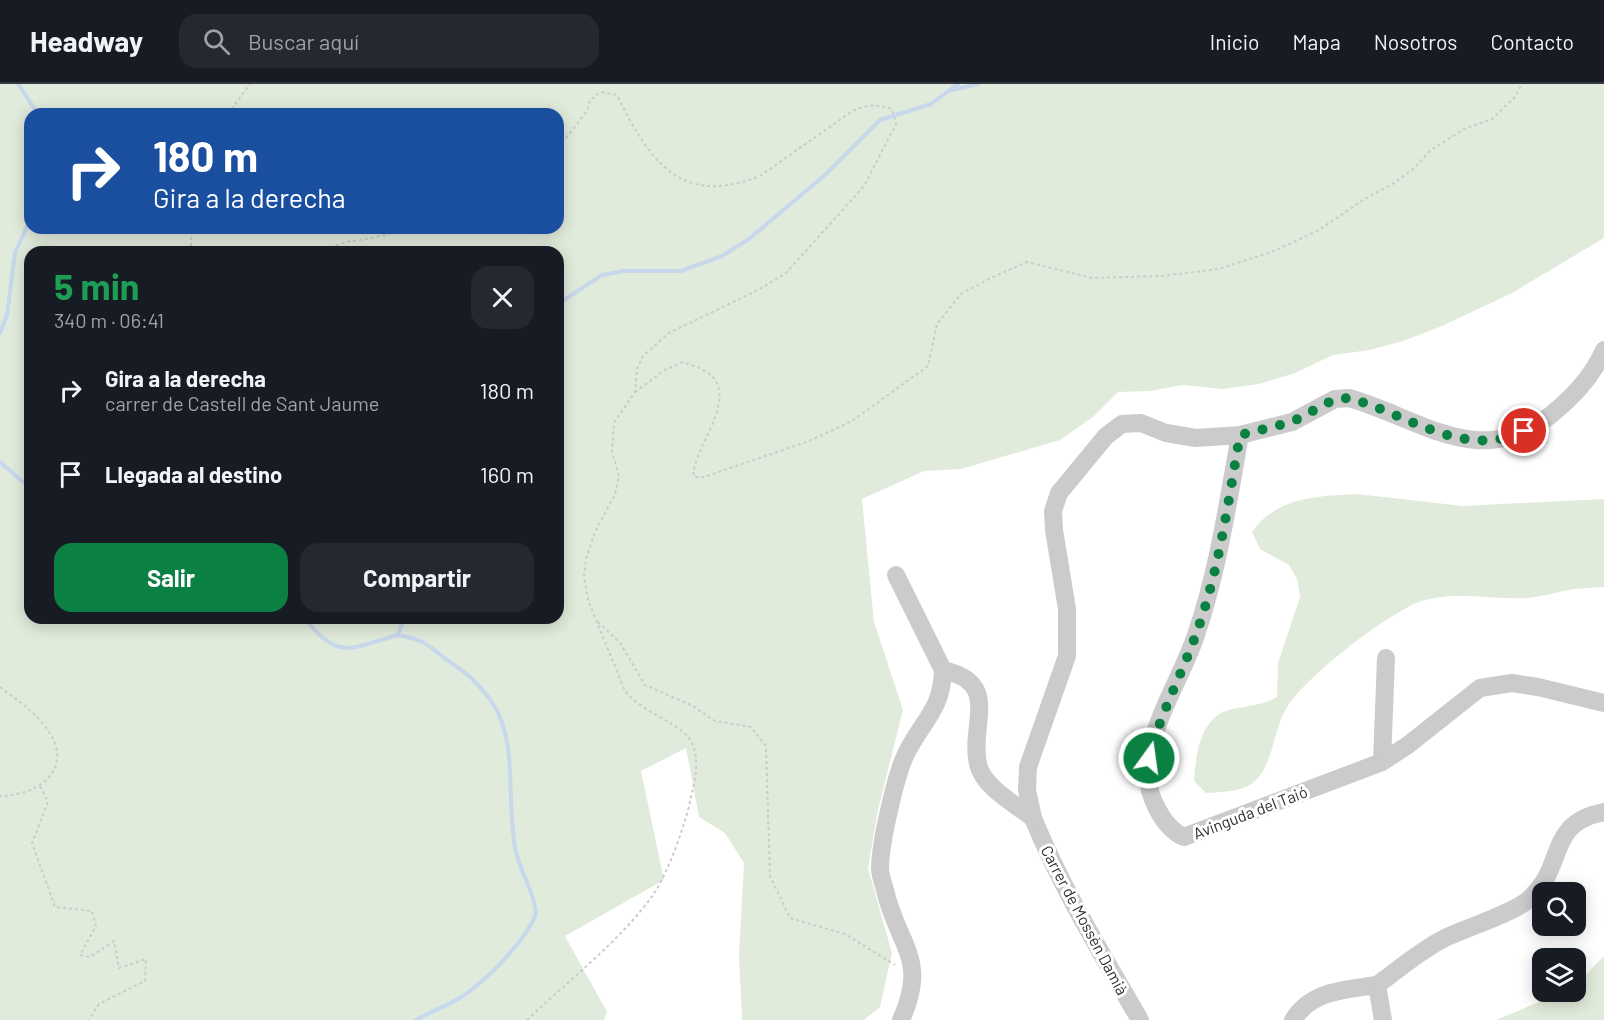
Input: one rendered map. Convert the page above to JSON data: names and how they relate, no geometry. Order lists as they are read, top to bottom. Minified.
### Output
{"streets":{"street":["Avinguda del Taió","Carrer de Mossèn Damià"]},"page":{"header":"Headway","search":"Buscar aquí","nav":["Inicio","Mapa","Nosotros","Contacto"],"turn":["180 m","Gira a la derecha"],"heading":["5 min","340 m · 06:41"],"list":[{"name":"Gira a la derecha","note":"carrer de Castell de Sant Jaume","value":"180 m"},{"name":"Llegada al destino","value":"160 m"}],"buttons":["Salir","Compartir"]}}
